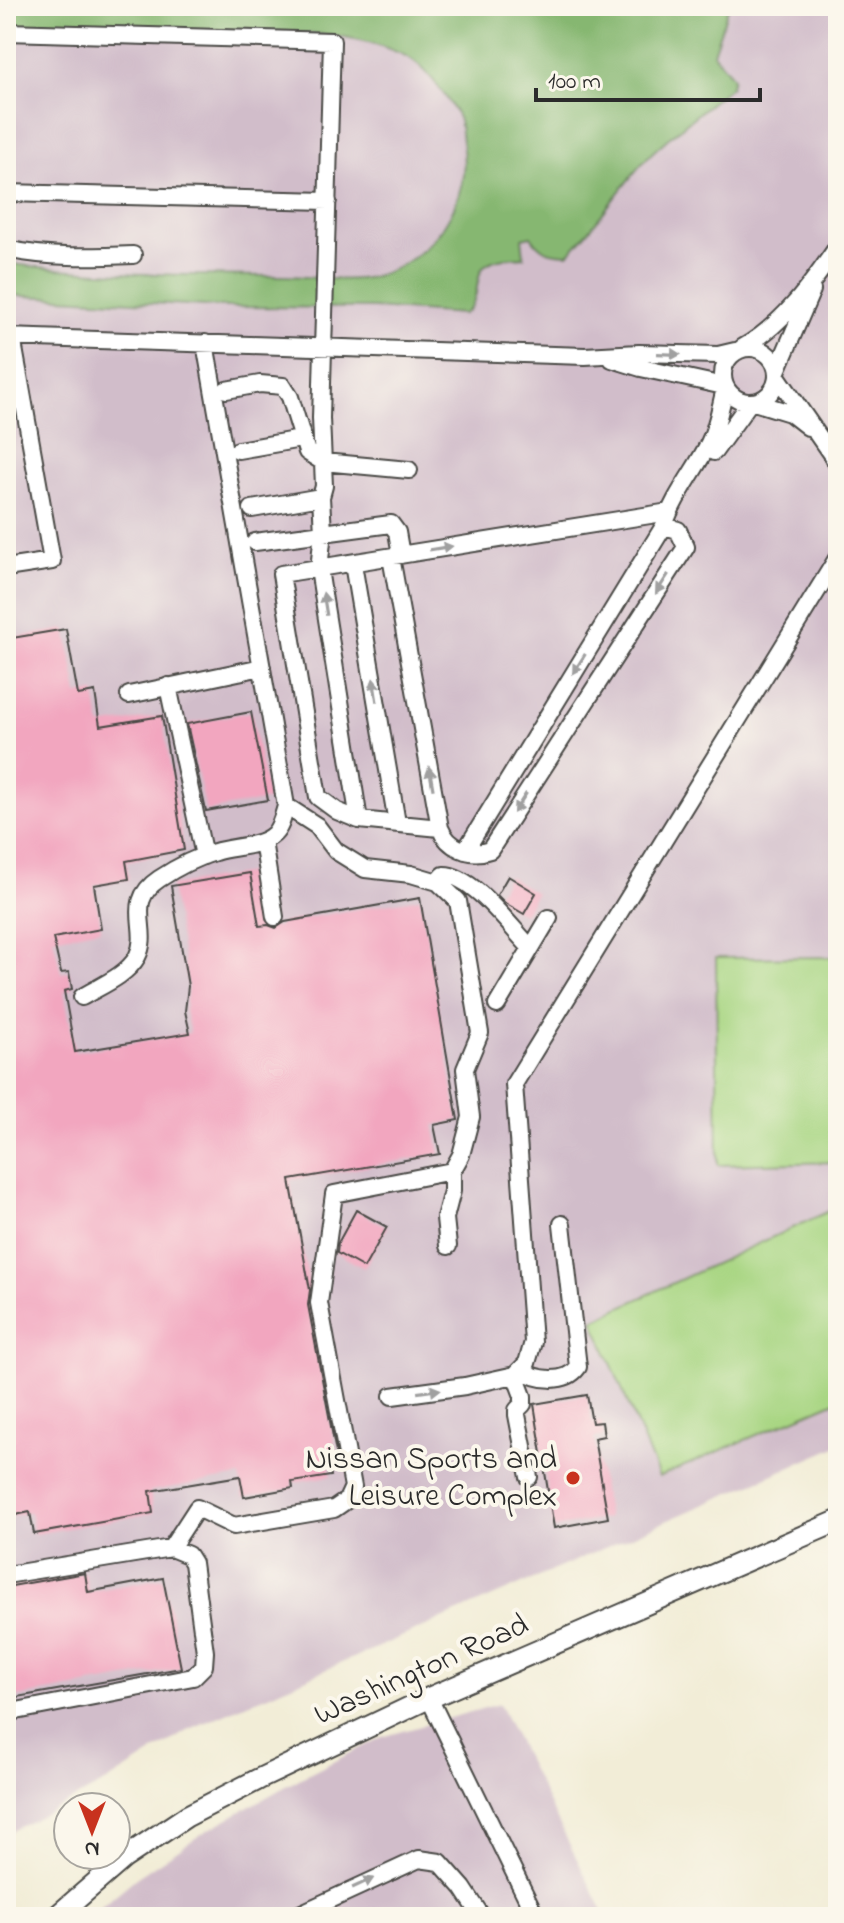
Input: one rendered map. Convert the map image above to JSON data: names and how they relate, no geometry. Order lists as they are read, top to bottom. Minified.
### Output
{"streets":{"main road":["Washington Road"]},"places":["Nissan Sports and Leisure Complex"],"scale_bar":"100 m","north":"bottom"}
